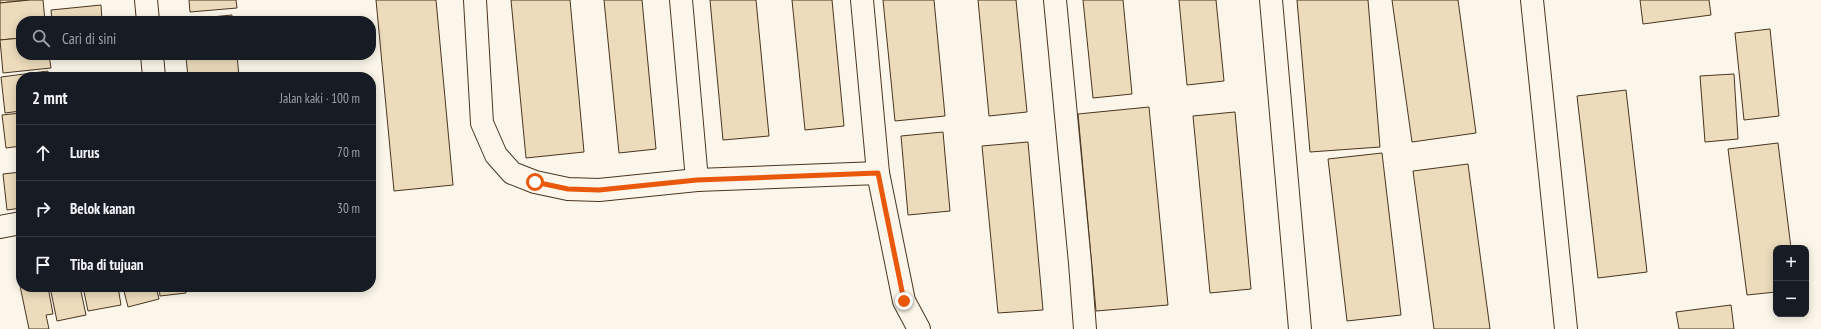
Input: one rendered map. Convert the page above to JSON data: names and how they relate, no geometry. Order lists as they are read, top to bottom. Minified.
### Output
{"page":{"search":"Cari di sini","heading":["2 mnt","Jalan kaki · 100 m"],"list":[["Lurus","70 m"],["Belok kanan","30 m"],"Tiba di tujuan"],"map_buttons":["+","−"]}}
